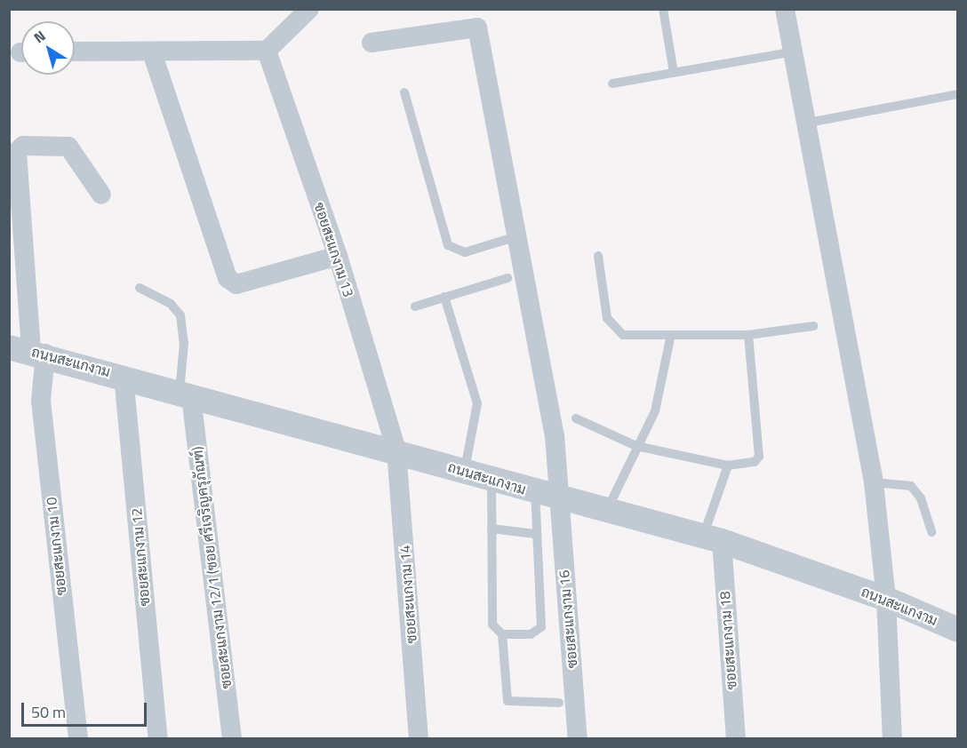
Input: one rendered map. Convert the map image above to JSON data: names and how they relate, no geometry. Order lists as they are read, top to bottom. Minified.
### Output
{"streets":{"street":["ซอยสะแกงาม 13","ถนนสะแกงาม","ซอยสะแกงาม 10","ซอยสะแกงาม 12","ซอยสะแกงาม 12/1 (ซอย ศรีเจริญครุภัณฑ์)","ซอยสะแกงาม 14","ซอยสะแกงาม 16","ซอยสะแกงาม 18"]},"crossings":[["ซอยสะแกงาม 13","ถนนสะแกงาม"],["ซอยสะแกงาม 13","ซอยสะแกงาม 14"],["ถนนสะแกงาม","ซอยสะแกงาม 10"],["ถนนสะแกงาม","ซอยสะแกงาม 12"],["ถนนสะแกงาม","ซอยสะแกงาม 12/1 (ซอย ศรีเจริญครุภัณฑ์)"],["ถนนสะแกงาม","ซอยสะแกงาม 14"],["ถนนสะแกงาม","ซอยสะแกงาม 16"],["ถนนสะแกงาม","ซอยสะแกงาม 18"]],"scale_bar":"50 m","north":"top left"}
